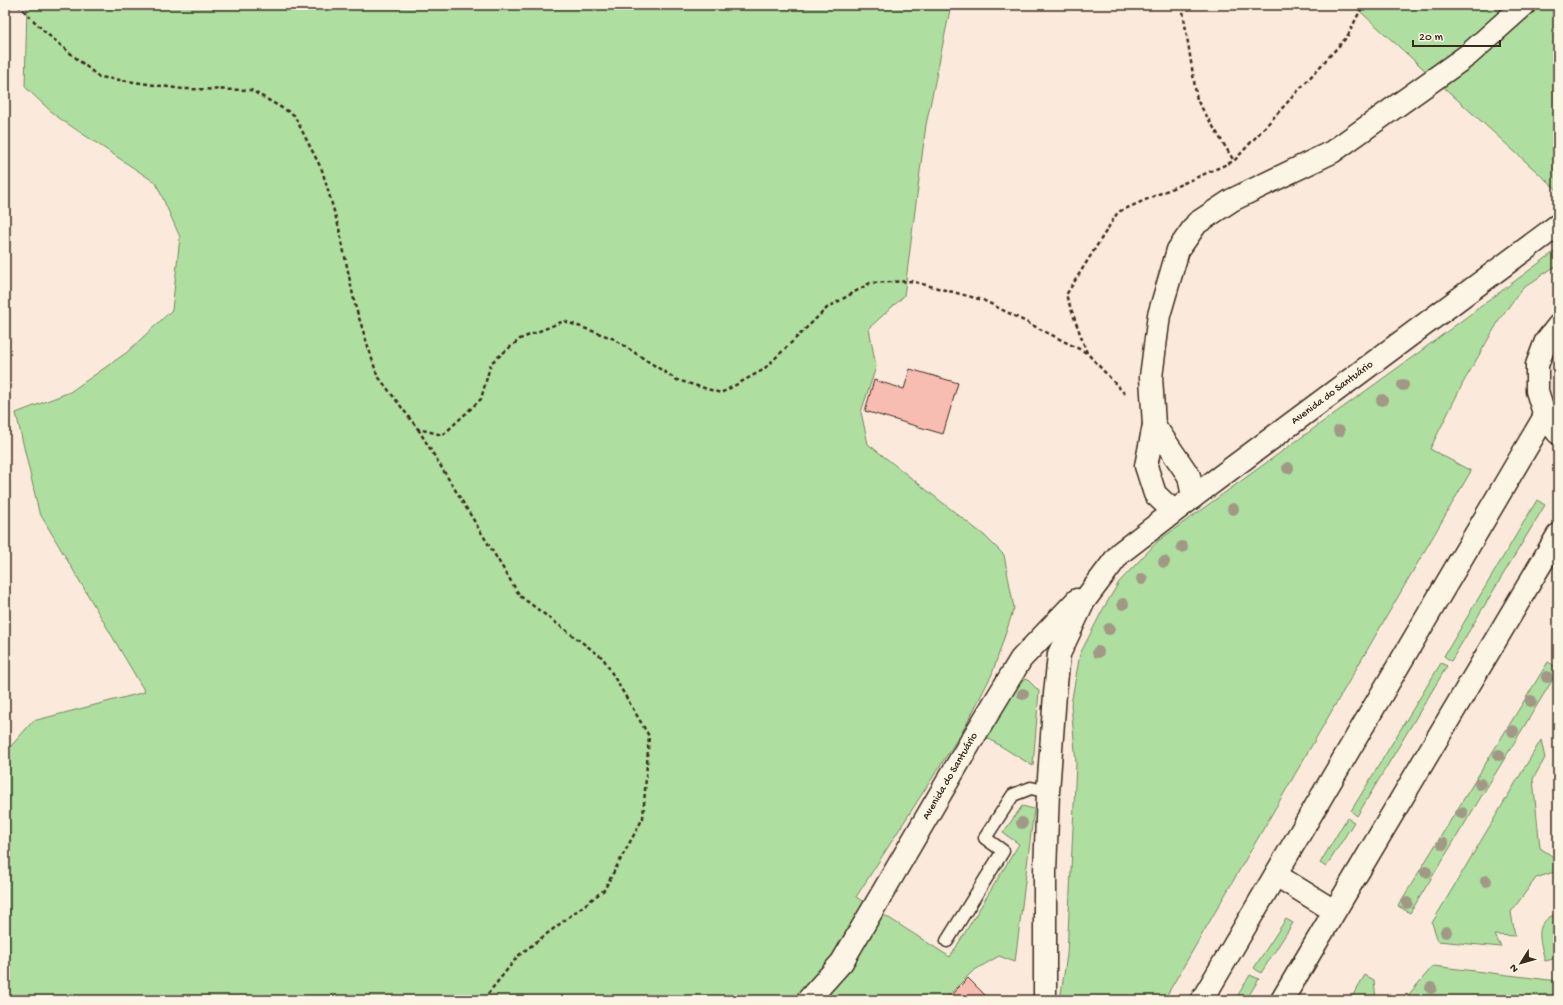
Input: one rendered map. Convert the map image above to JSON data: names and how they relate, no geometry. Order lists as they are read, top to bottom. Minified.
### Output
{"streets":{"street":["Avenida do Santuário"]},"scale_bar":"20 m","north":"bottom left"}
